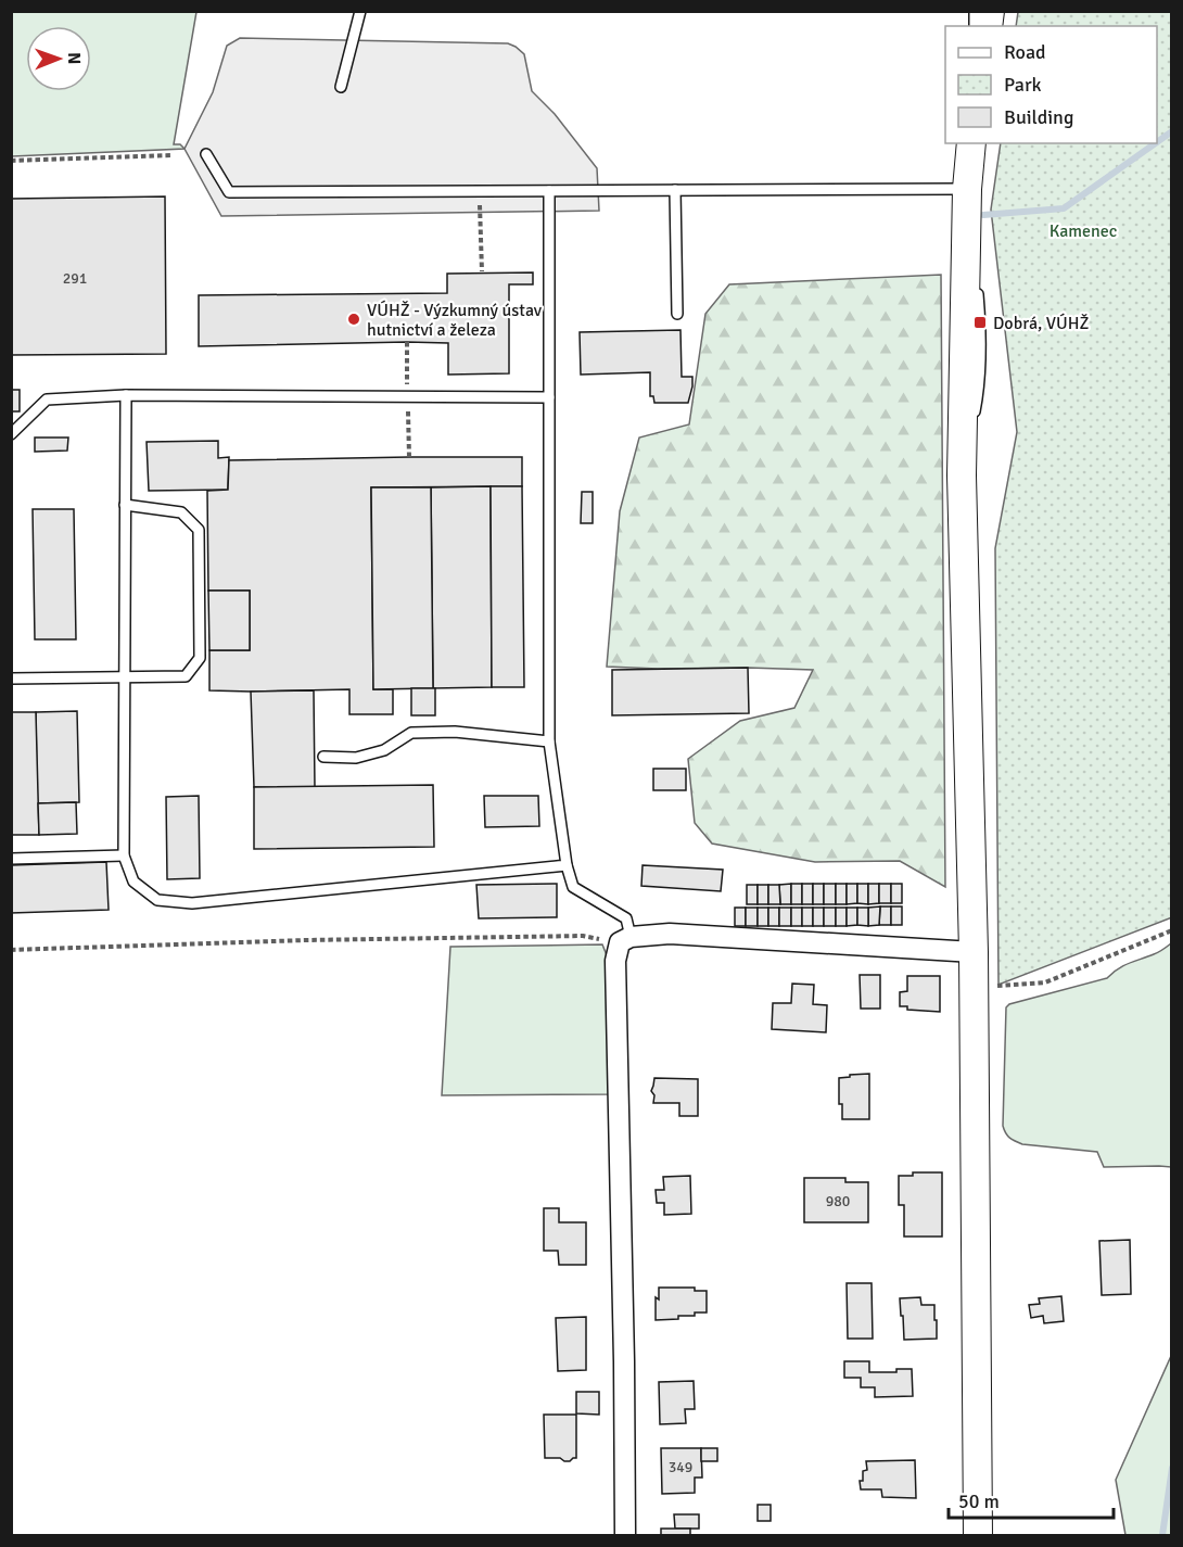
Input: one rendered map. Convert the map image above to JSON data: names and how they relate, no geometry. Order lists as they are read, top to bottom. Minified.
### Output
{"parks":["Kamenec"],"places":{"other":["VÚHŽ - Výzkumný ústav hutnictví a železa"],"transit":["Dobrá, VÚHŽ"]},"house_numbers":["291","980","349"],"legend":["Road","Park","Building"],"scale_bar":"50 m","north":"right"}
